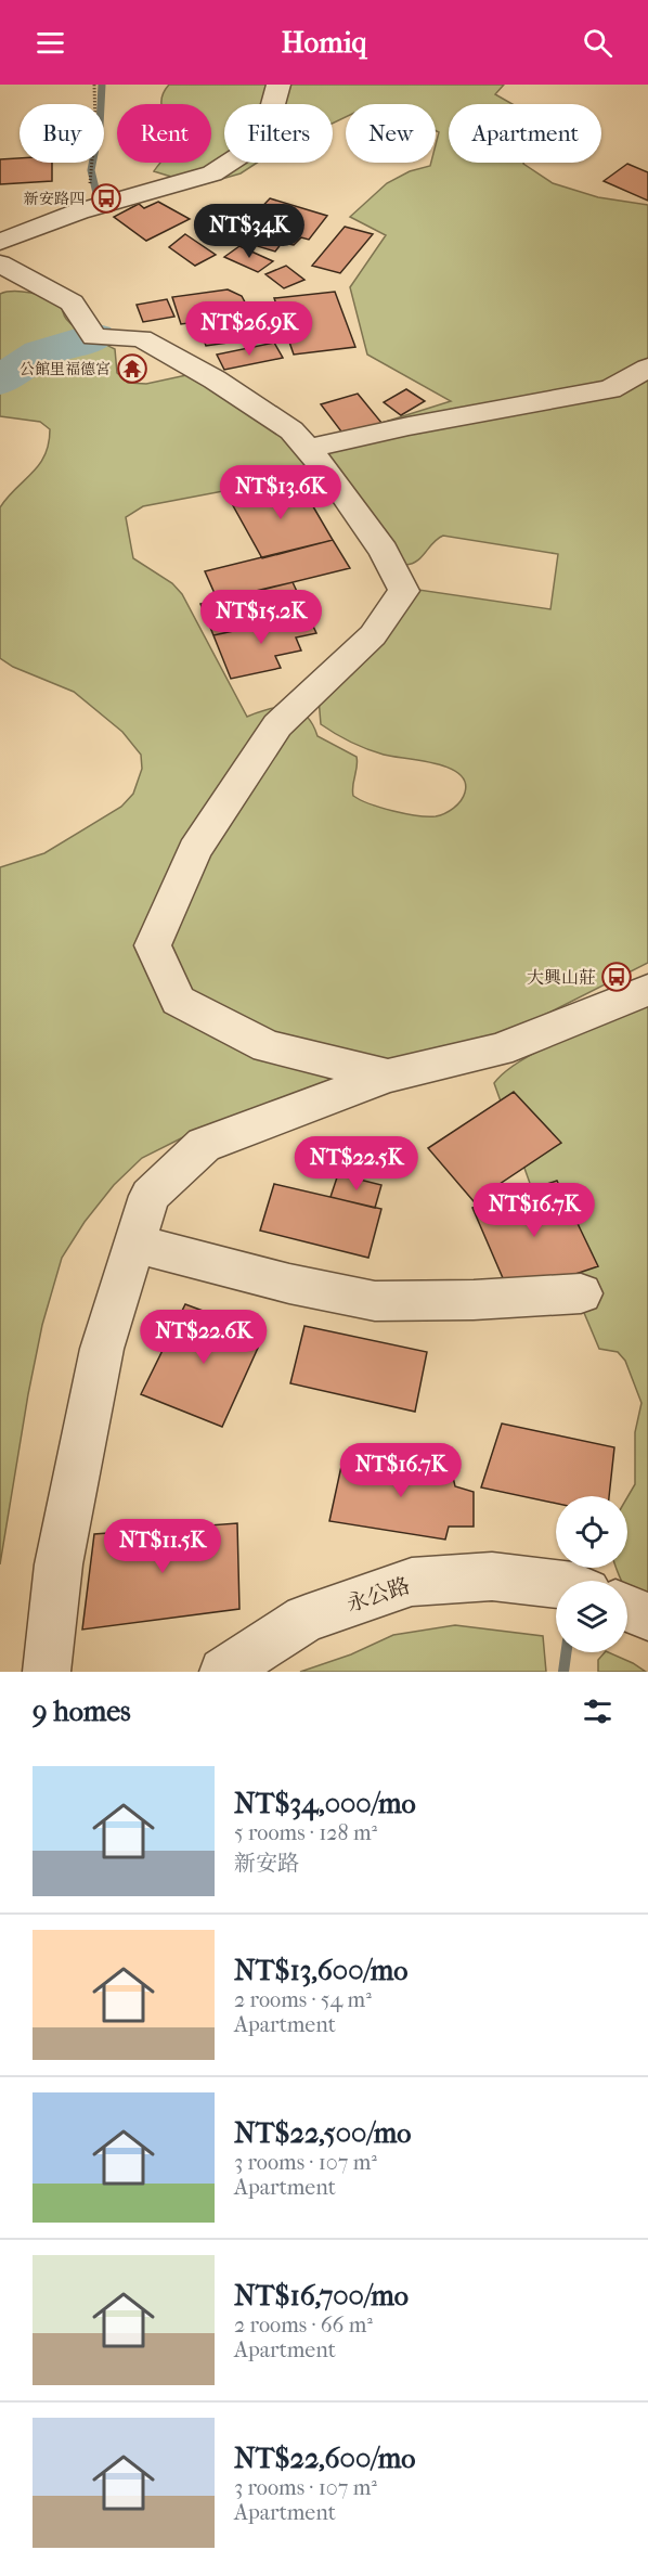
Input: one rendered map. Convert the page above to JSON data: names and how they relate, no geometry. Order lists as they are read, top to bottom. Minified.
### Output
{"streets":{"street":["永公路"]},"places":{"bus stop":["新安路四","大興山莊"],"temple":["公館里福德宮"]},"page":{"header":"Homiq","chip":["Buy","Rent","Filters","New","Apartment"],"price":["NT$34K","NT$26.9K","NT$13.6K","NT$15.2K","NT$22.5K","NT$16.7K","NT$22.6K","NT$16.7K","NT$11.5K"],"heading":"9 homes","list":[{"name":"NT$34,000/mo","note":"5 rooms · 128 m² · 新安路"},{"name":"NT$13,600/mo","note":"2 rooms · 54 m² · Apartment"},{"name":"NT$22,500/mo","note":"3 rooms · 107 m² · Apartment"},{"name":"NT$16,700/mo","note":"2 rooms · 66 m² · Apartment"},{"name":"NT$22,600/mo","note":"3 rooms · 107 m² · Apartment"}]}}
